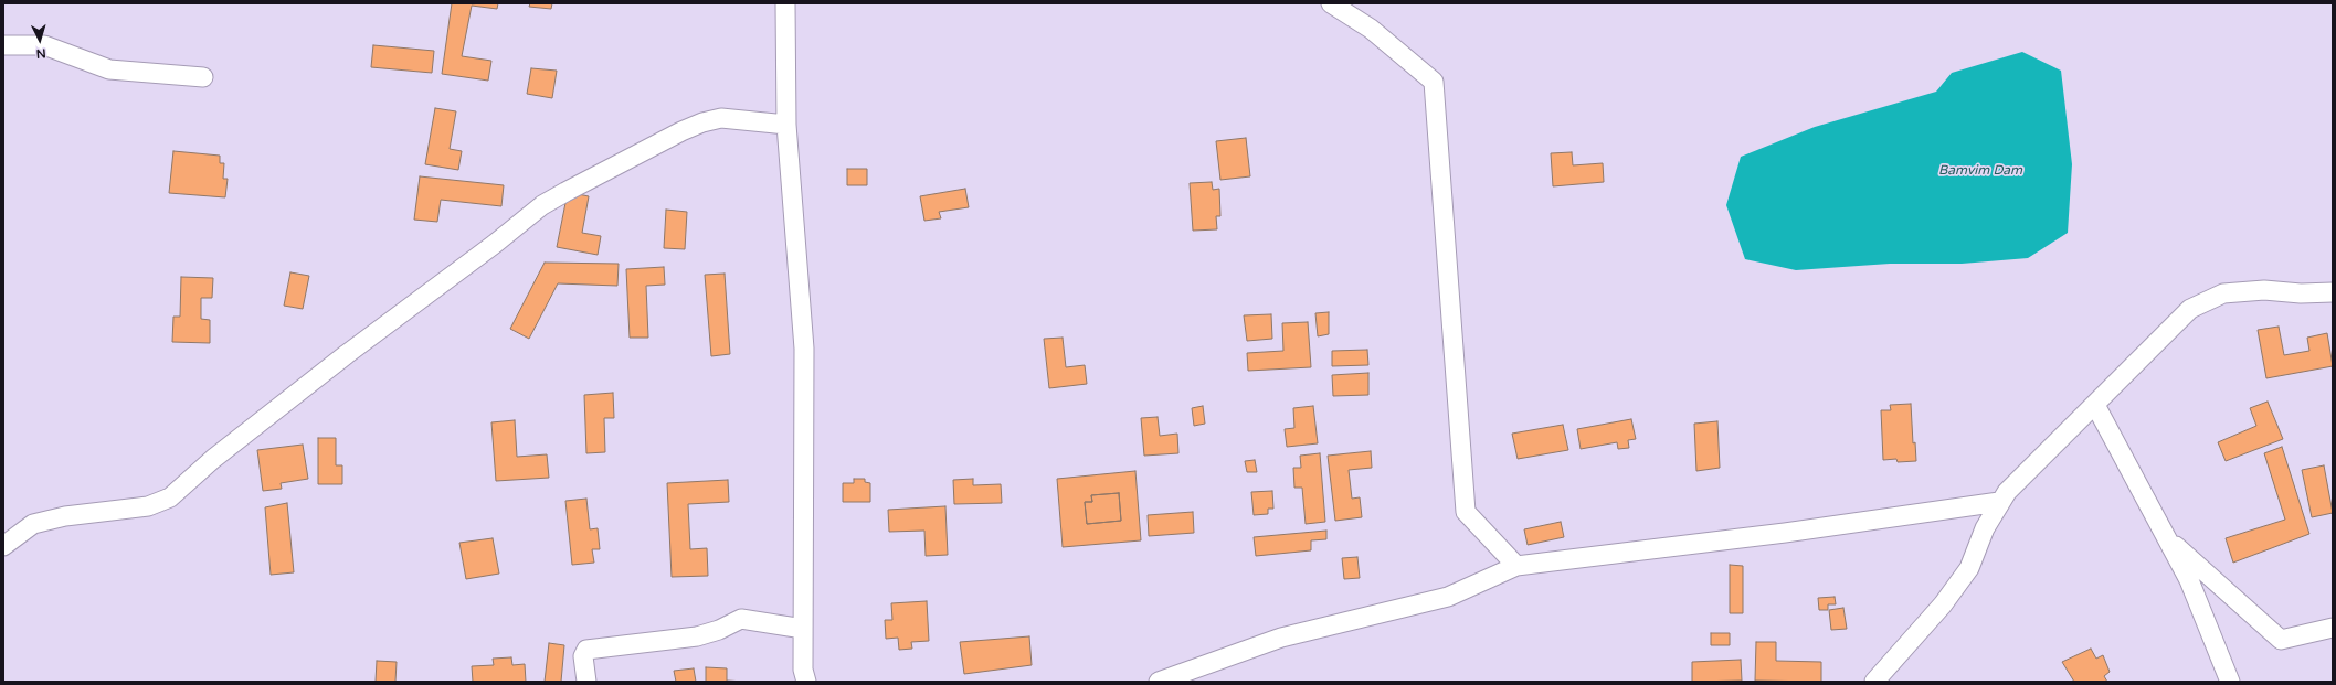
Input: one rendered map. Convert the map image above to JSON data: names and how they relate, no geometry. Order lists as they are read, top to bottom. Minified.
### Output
{"water":["Bamvim Dam"],"north":"bottom"}
